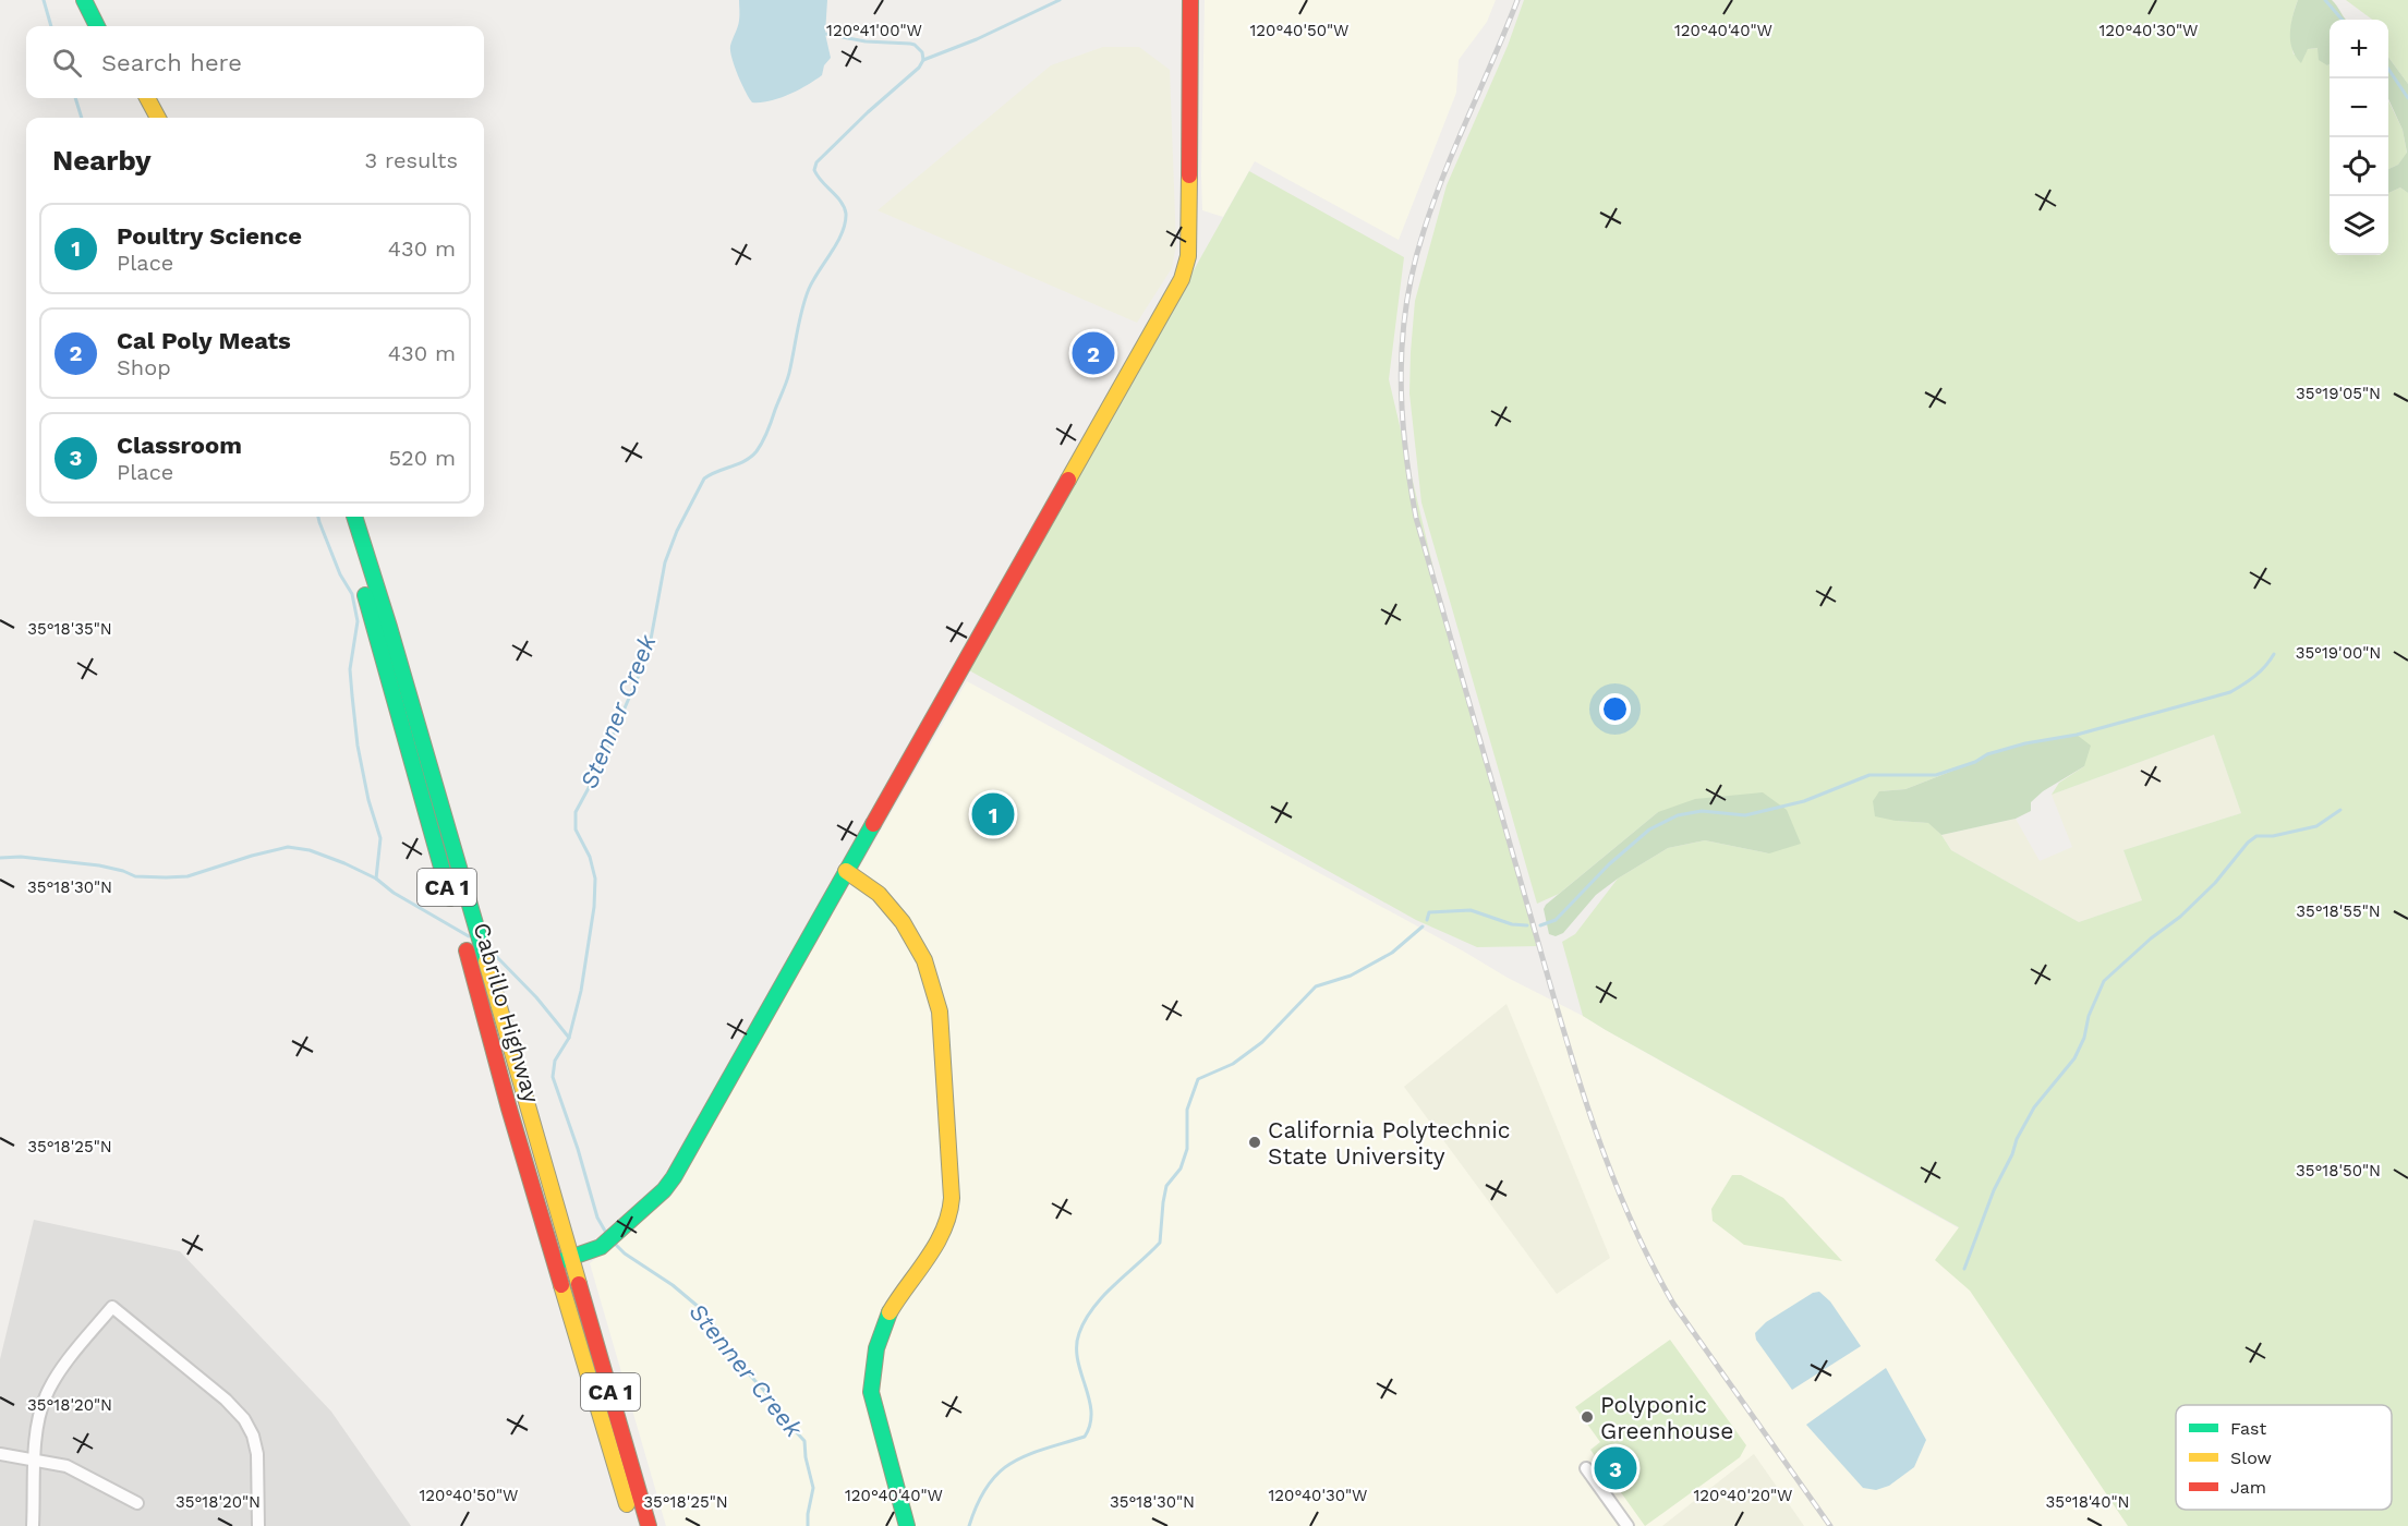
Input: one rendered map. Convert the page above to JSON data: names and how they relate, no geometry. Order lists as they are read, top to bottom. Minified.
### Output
{"streets":{"main road":["CA 1","Cabrillo Highway"]},"crossings":[["CA 1","Cabrillo Highway"]],"water":["Stenner Creek"],"places":["California Polytechnic State University","Polyponic Greenhouse"],"legend":["Fast","Slow","Jam"],"page":{"map_buttons":["+","−"],"search":"Search here","heading":["Nearby","3 results"],"list":[{"mark":"1","name":"Poultry Science","note":"Place","value":"430 m"},{"mark":"2","name":"Cal Poly Meats","note":"Shop","value":"430 m"},{"mark":"3","name":"Classroom","note":"Place","value":"520 m"}],"pins":["2","1","3"]},"coordinates":["120°41'00\"W","120°40'50\"W","120°40'40\"W","120°40'30\"W","35°19'05\"N","35°18'35\"N","35°19'00\"N","35°18'30\"N","35°18'55\"N","35°18'25\"N","35°18'50\"N","35°18'20\"N","120°40'20\"W","35°18'40\"N"]}
